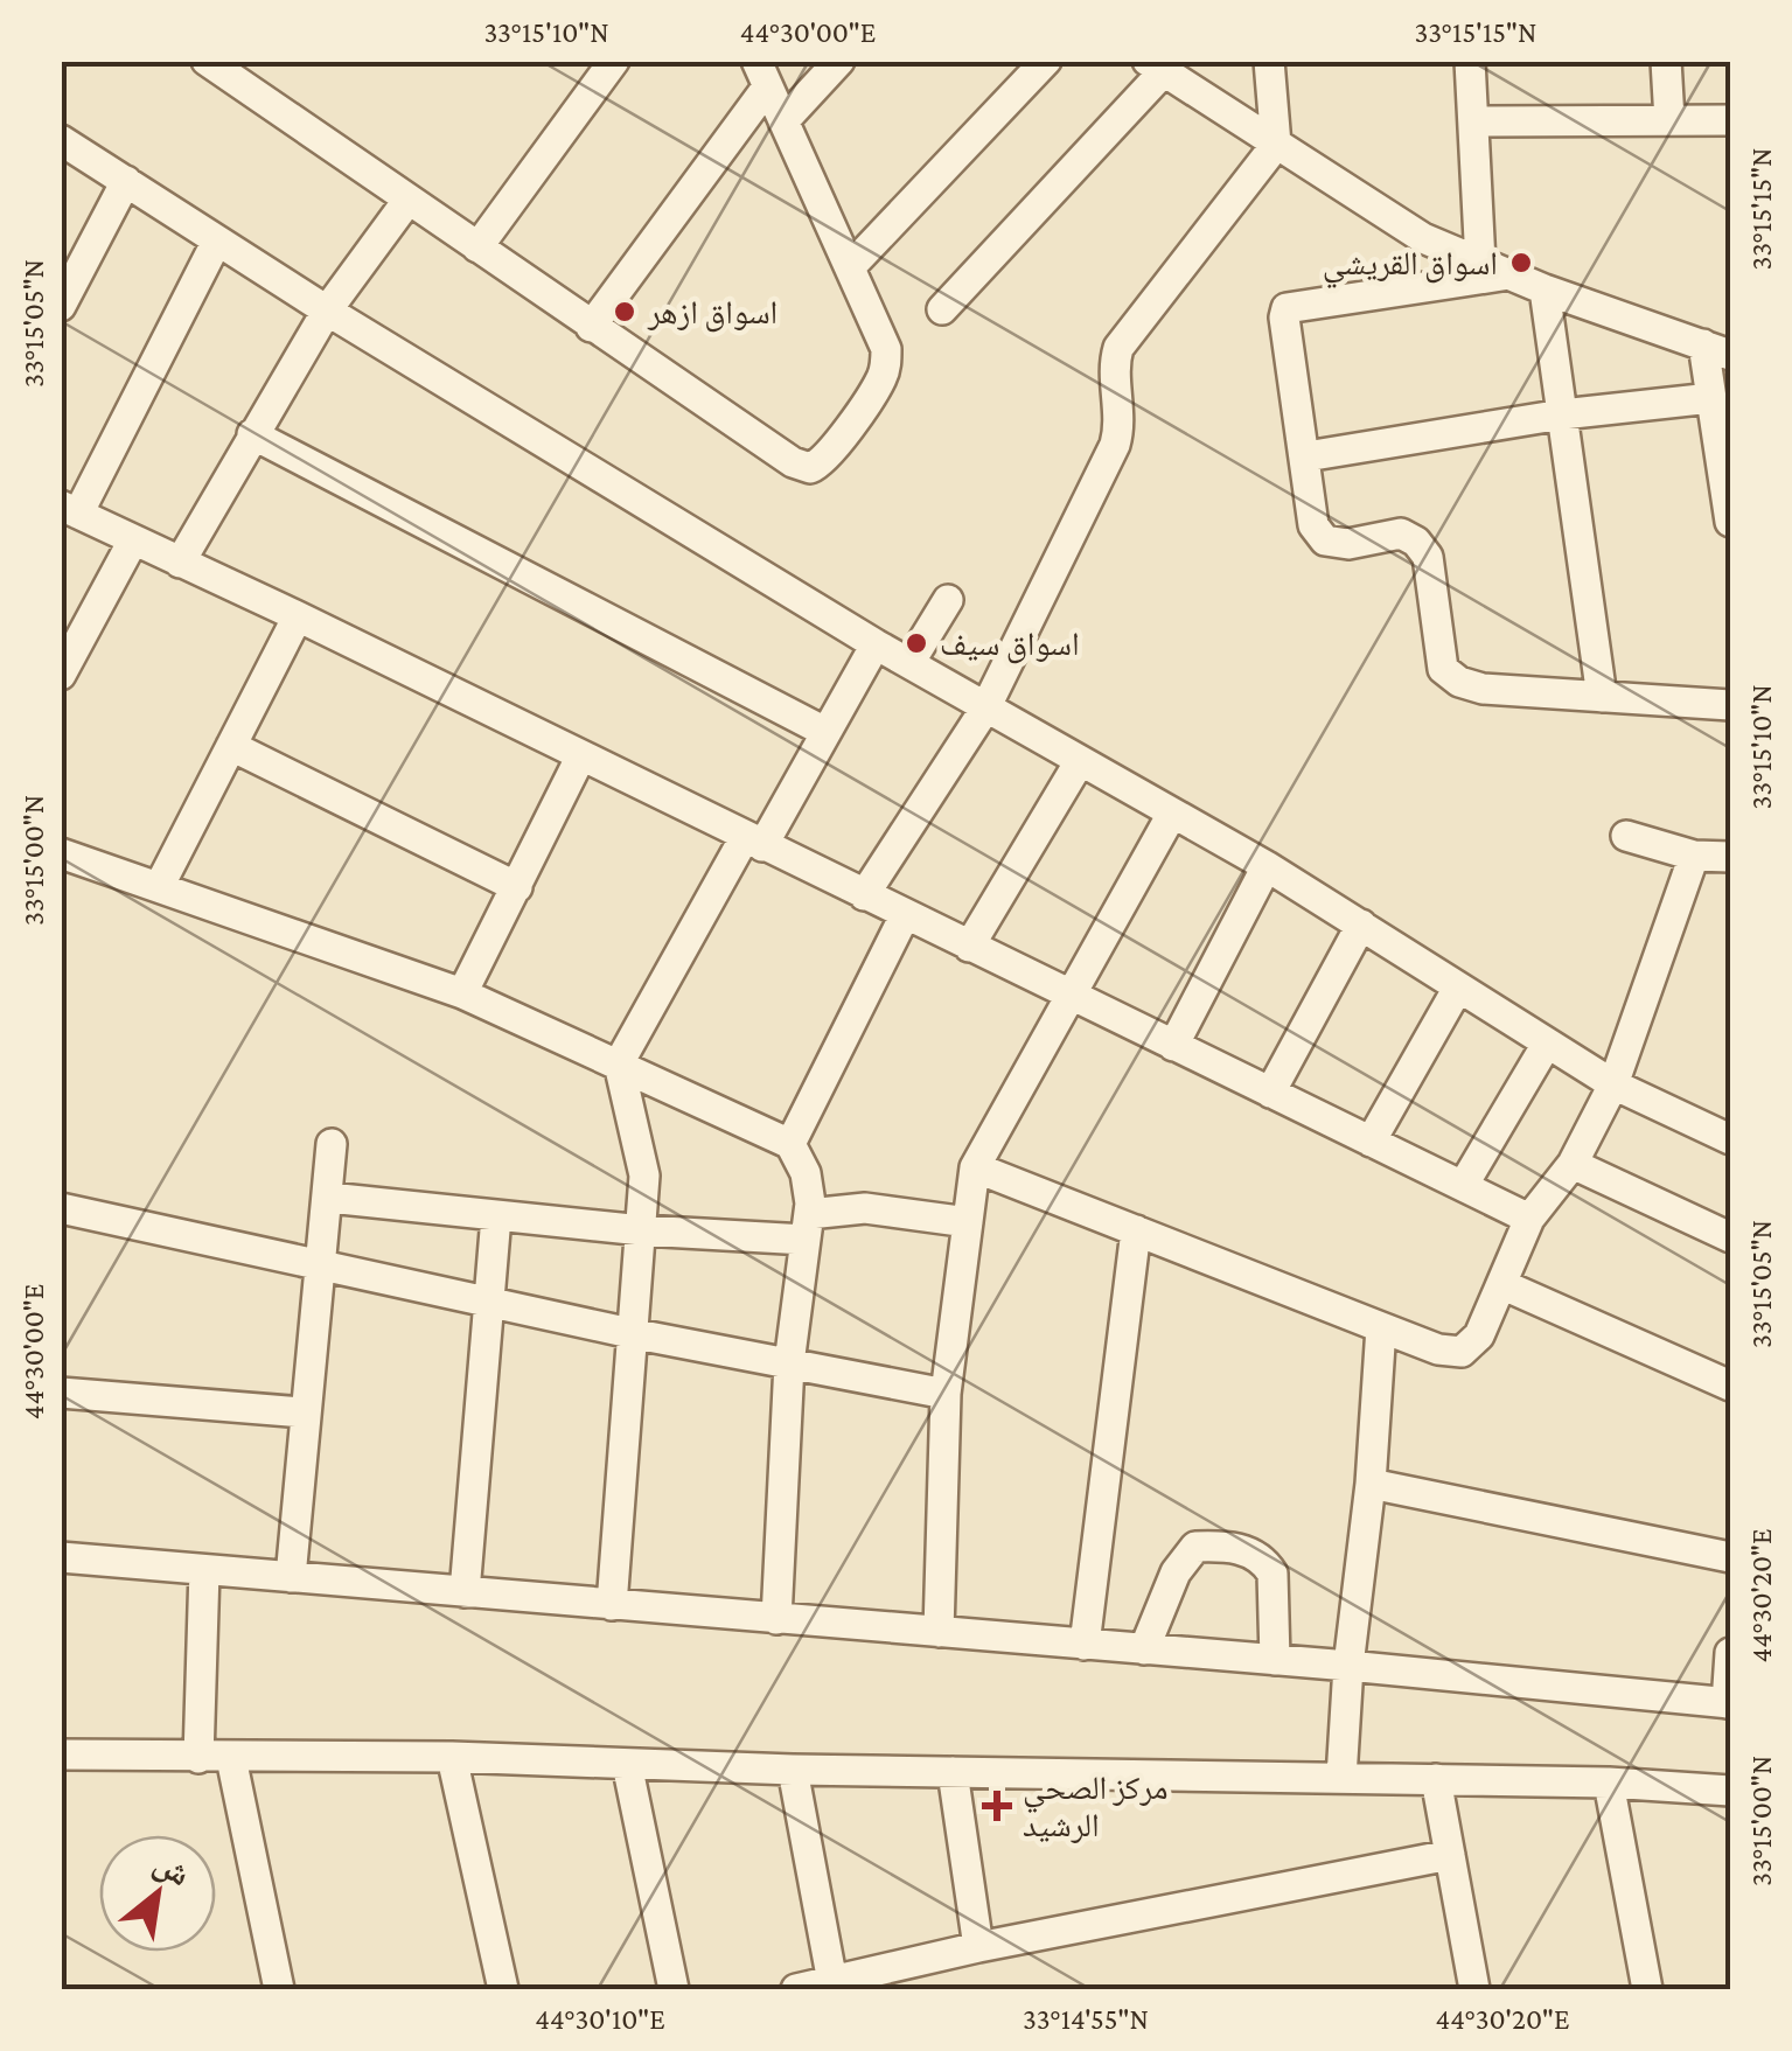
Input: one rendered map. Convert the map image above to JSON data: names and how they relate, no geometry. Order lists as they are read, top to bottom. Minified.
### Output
{"places":{"other":["اسواق القريشي","اسواق ازهر","اسواق سيف"],"health":["مركز الصحي الرشيد"]},"north":"top right","coordinates":["33°15'10\"N","44°30'00\"E","33°15'15\"N","33°15'05\"N","33°15'00\"N","44°30'20\"E","44°30'10\"E","33°14'55\"N"]}
